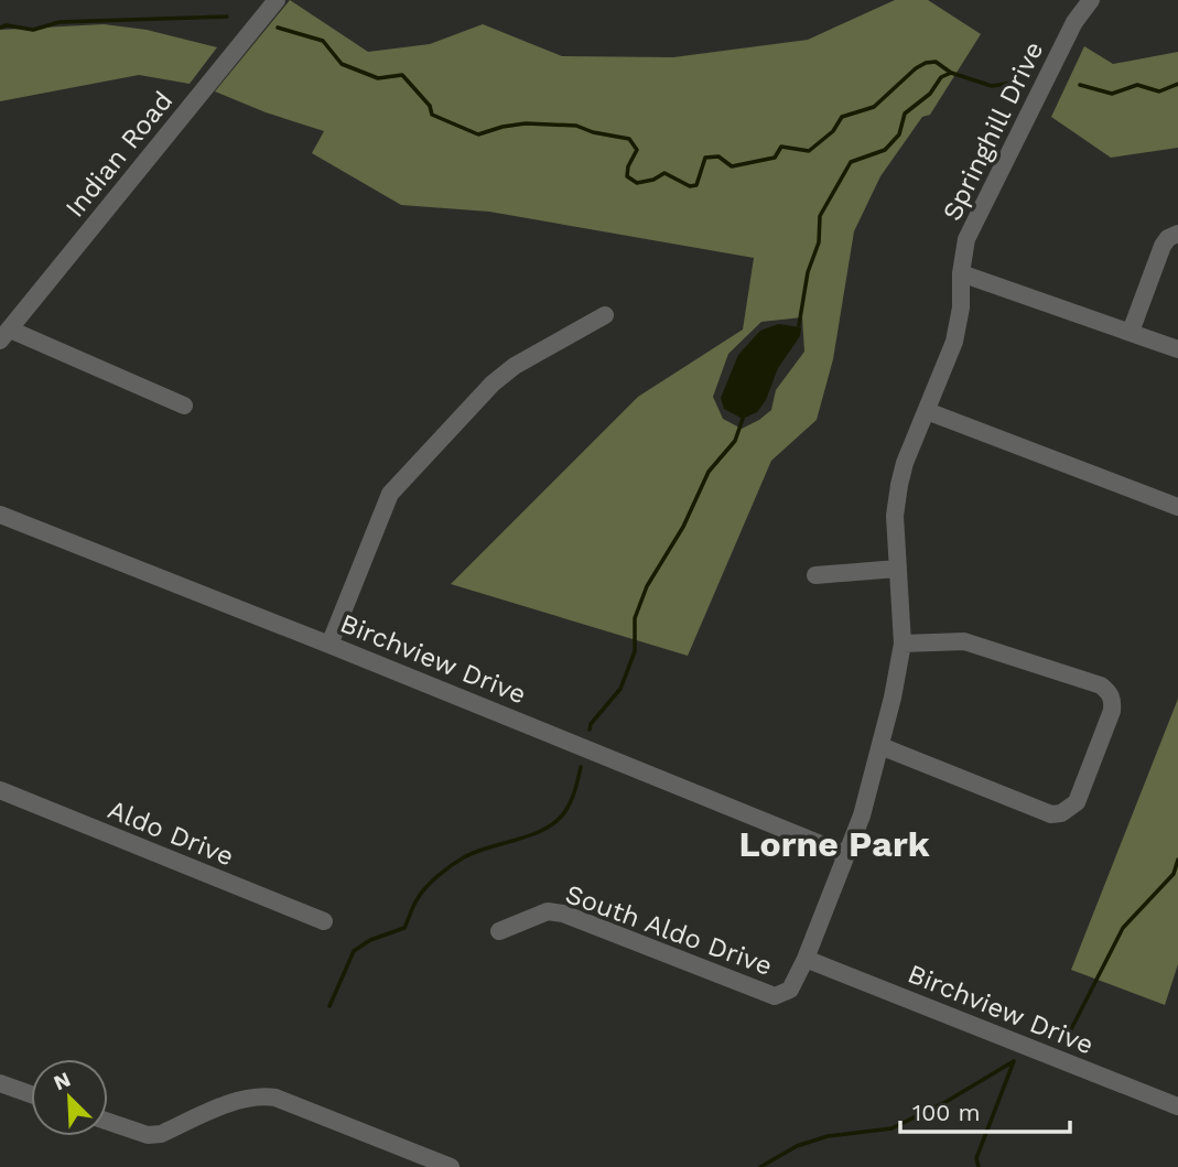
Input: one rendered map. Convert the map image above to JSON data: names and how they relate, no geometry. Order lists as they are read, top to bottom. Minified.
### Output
{"streets":{"street":["Springhill Drive","Indian Road","Birchview Drive","Aldo Drive","South Aldo Drive"]},"crossings":[["Springhill Drive","Birchview Drive"],["Springhill Drive","South Aldo Drive"],["Birchview Drive","South Aldo Drive"]],"districts":["Lorne Park"],"scale_bar":"100 m","north":"top left"}
